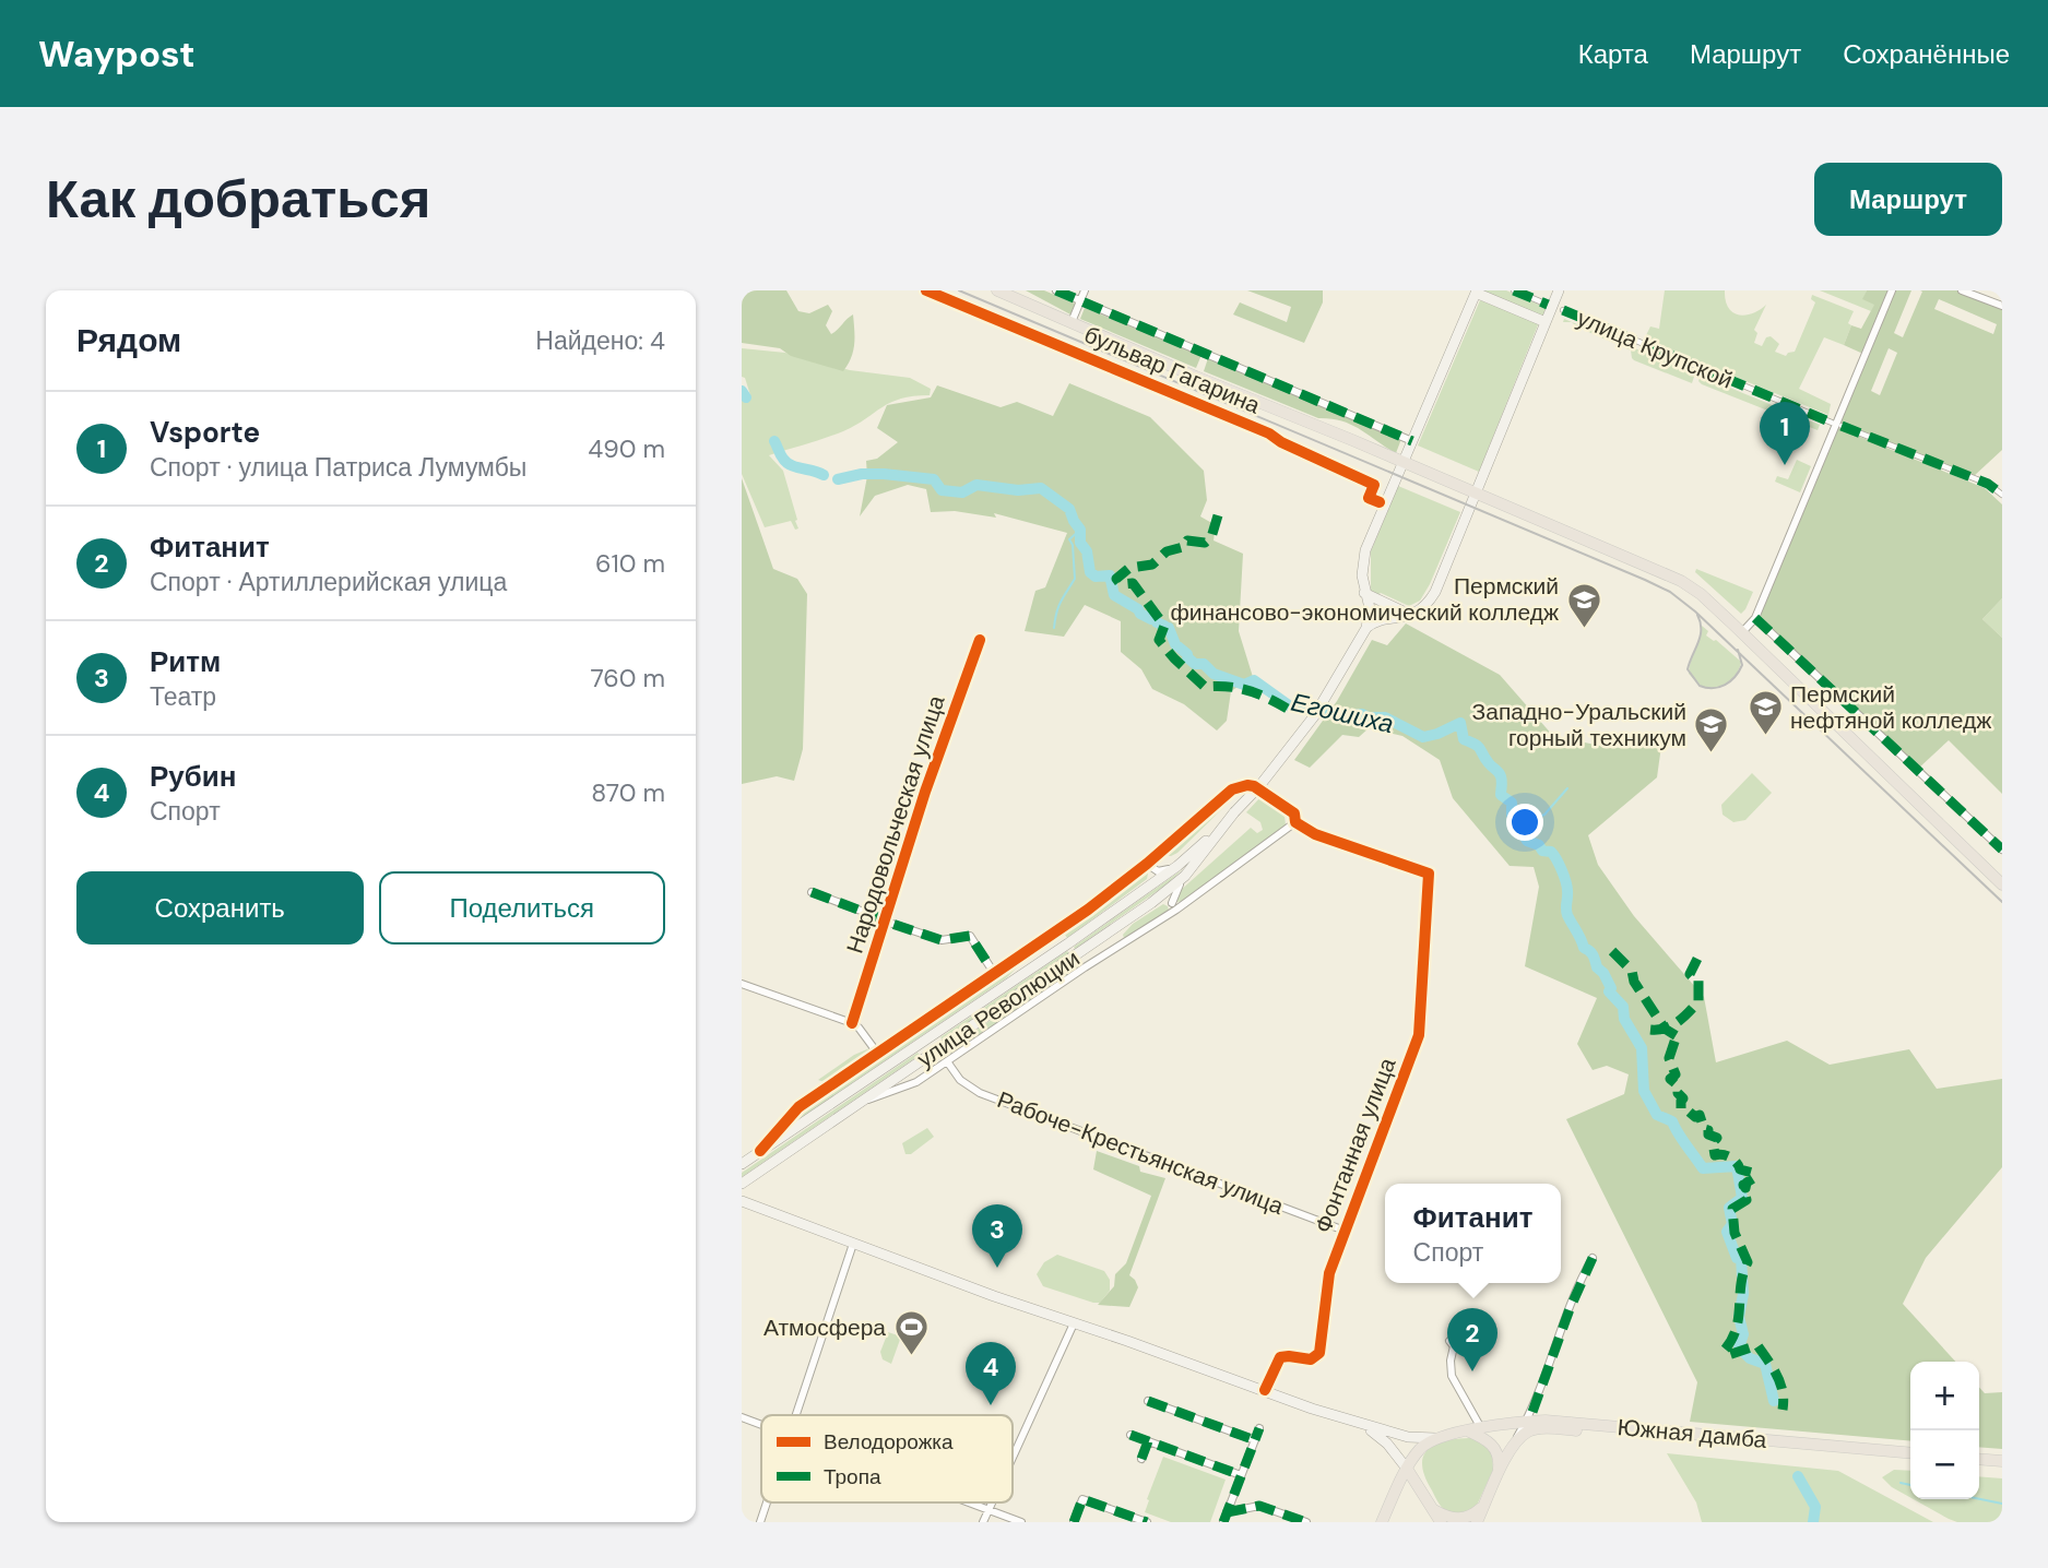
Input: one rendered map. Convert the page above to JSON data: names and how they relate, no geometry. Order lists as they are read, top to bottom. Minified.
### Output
{"streets":{"main road":["бульвар Гагарина","улица Революции","Южная дамба"],"street":["улица Крупской","Народовольческая улица","Фонтанная улица","Рабоче-Крестьянская улица"]},"crossings":[["улица Революции","Фонтанная улица"],["улица Революции","Рабоче-Крестьянская улица"],["Фонтанная улица","Рабоче-Крестьянская улица"]],"water":["Егошиха"],"places":{"school or university":["Пермский финансово-экономический колледж","Пермский нефтяной колледж","Западно-Уральский горный техникум"],"sports":["Атмосфера"]},"legend":["Велодорожка","Тропа"],"page":{"header":"Waypost","nav":["Карта","Маршрут","Сохранённые"],"buttons":["Маршрут",["Сохранить","Поделиться"]],"title":"Как добраться","heading":["Рядом","Найдено: 4"],"list":[{"mark":"1","name":"Vsporte","note":"Спорт · улица Патриса Лумумбы","value":"490 m"},{"mark":"2","name":"Фитанит","note":"Спорт · Артиллерийская улица","value":"610 m"},{"mark":"3","name":"Ритм","note":"Театр","value":"760 m"},{"mark":"4","name":"Рубин","note":"Спорт","value":"870 m"}],"pins":["1","3","2","4"],"popup":["Фитанит","Спорт"],"map_buttons":["+","−"]}}
